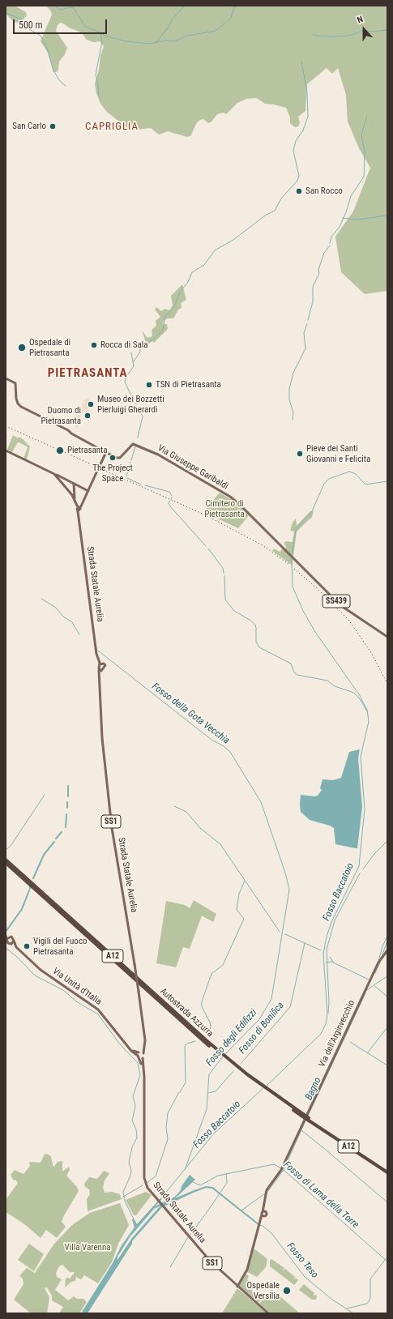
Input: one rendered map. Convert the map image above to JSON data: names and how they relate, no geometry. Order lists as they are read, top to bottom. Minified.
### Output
{"streets":{"highway":["A12","Autostrada Azzurra"],"main road":["Via Giuseppe Garibaldi","Strada Statale Aurelia","SS439","SS1","Via Unità d'Italia","Via dell'Arginvecchio"]},"crossings":[["Strada Statale Aurelia","Via Unità d'Italia"],["Strada Statale Aurelia","Via dell'Arginvecchio"]],"districts":["CAPRIGLIA","PIETRASANTA"],"water":["Fosso della Gota Vecchia","Fosso Baccatoio","Fosso di Bonifica","Fosso degli Edifizzi","Bagno","Fosso di Lama della Torre","Fosso Teso"],"parks":["Cimitero di Pietrasanta","Villa Varenna"],"places":["San Carlo","San Rocco","Rocca di Sala","Ospedale di Pietrasanta","TSN di Pietrasanta","Museo dei Bozzetti Pierluigi Gherardi","Duomo di Pietrasanta","Pietrasanta","Pieve dei Santi Giovanni e Felicita","The Project Space","Vigili del Fuoco Pietrasanta","Ospedale Versilia"],"scale_bar":"500 m","north":"top"}
